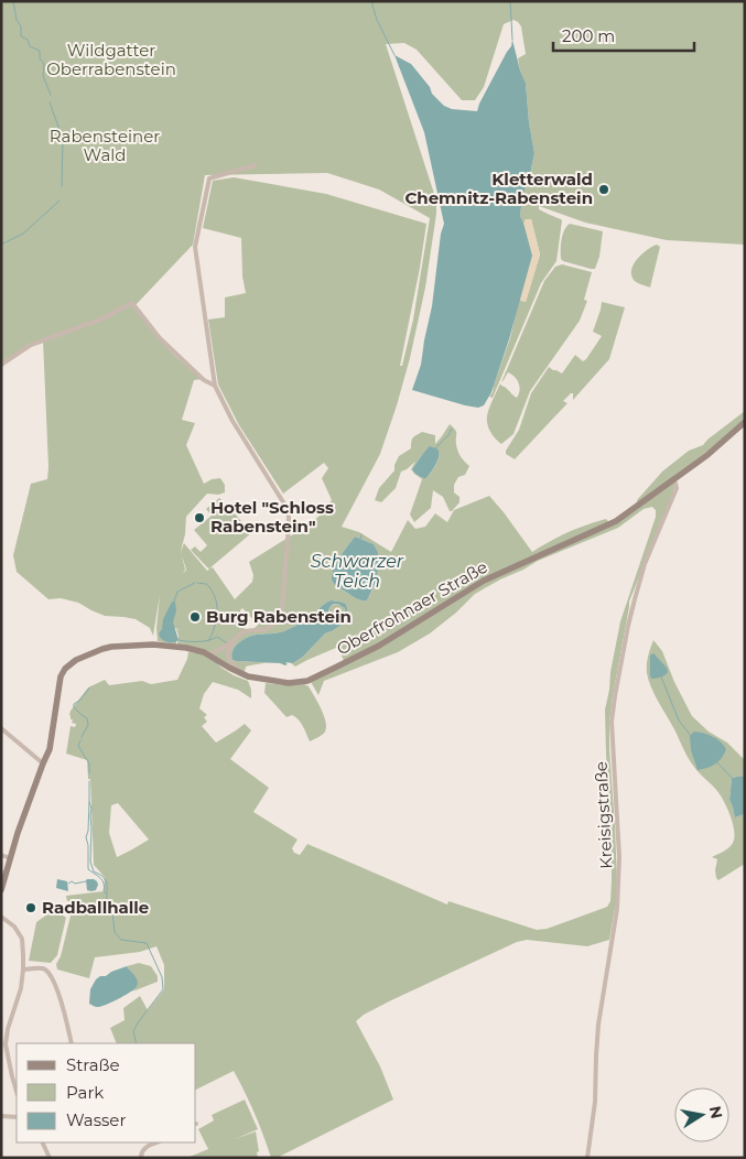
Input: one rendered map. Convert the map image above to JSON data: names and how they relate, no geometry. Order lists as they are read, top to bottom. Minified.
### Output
{"streets":{"main road":["Oberfrohnaer Straße"],"street":["Kreisigstraße"]},"crossings":[["Oberfrohnaer Straße","Kreisigstraße"]],"water":["Schwarzer Teich"],"parks":["Wildgatter Oberrabenstein","Rabensteiner Wald"],"places":["Kletterwald Chemnitz-Rabenstein","Hotel \"Schloss Rabenstein\"","Burg Rabenstein","Radballhalle"],"legend":["Straße","Park","Wasser"],"scale_bar":"200 m","north":"right"}
